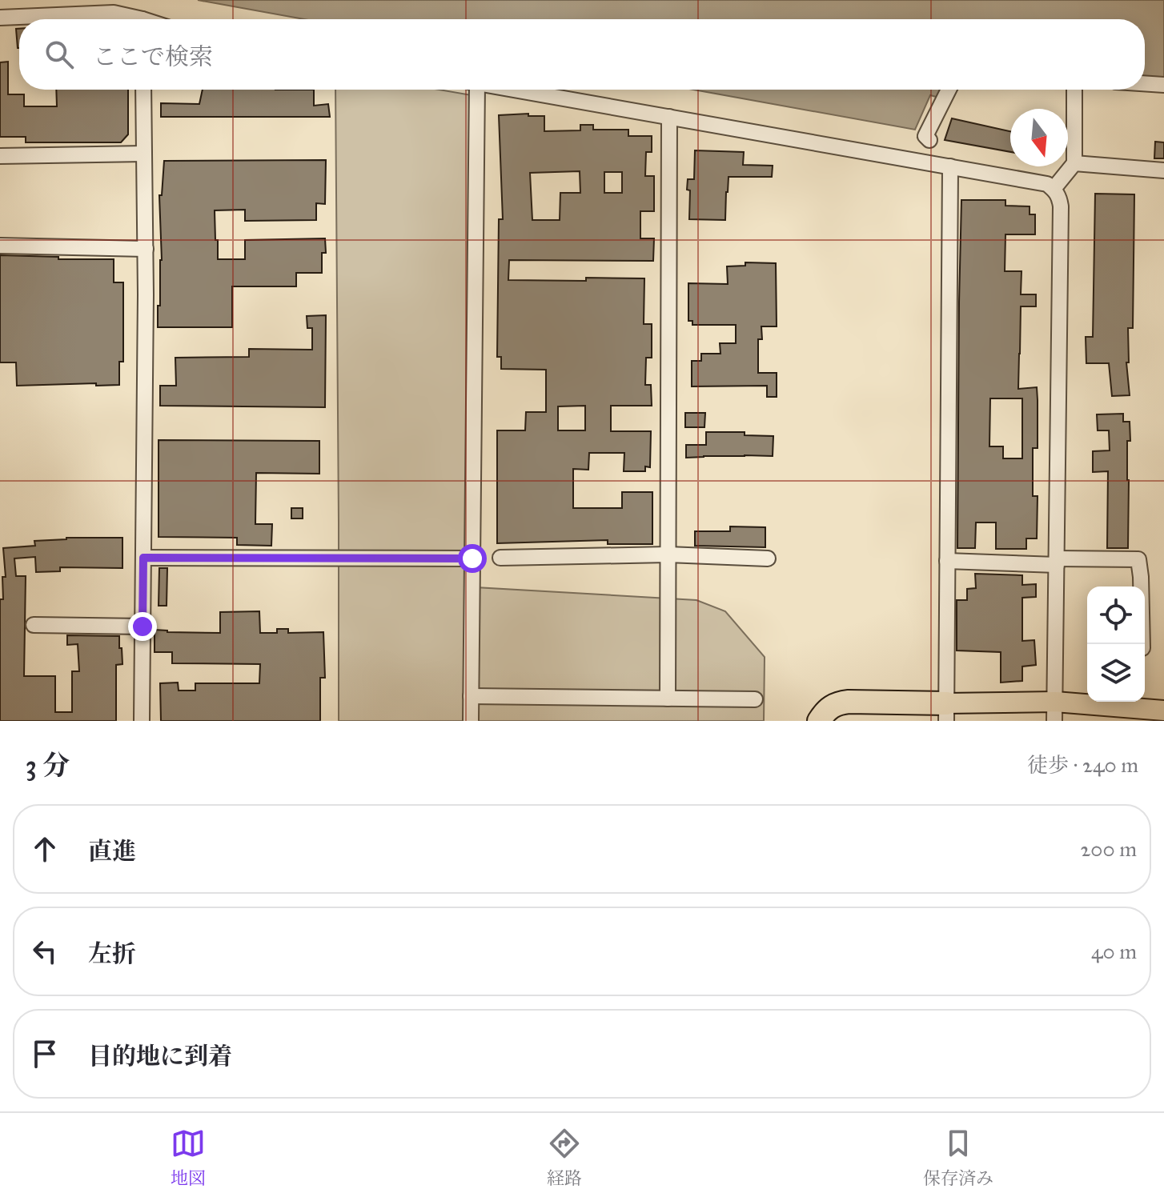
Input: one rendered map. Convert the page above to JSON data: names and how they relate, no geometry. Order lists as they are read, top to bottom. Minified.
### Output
{"north":"bottom","page":{"search":"ここで検索","heading":["3 分","徒歩 · 240 m"],"list":[["直進","200 m"],["左折","40 m"],"目的地に到着"],"nav":["地図","経路","保存済み"]}}
